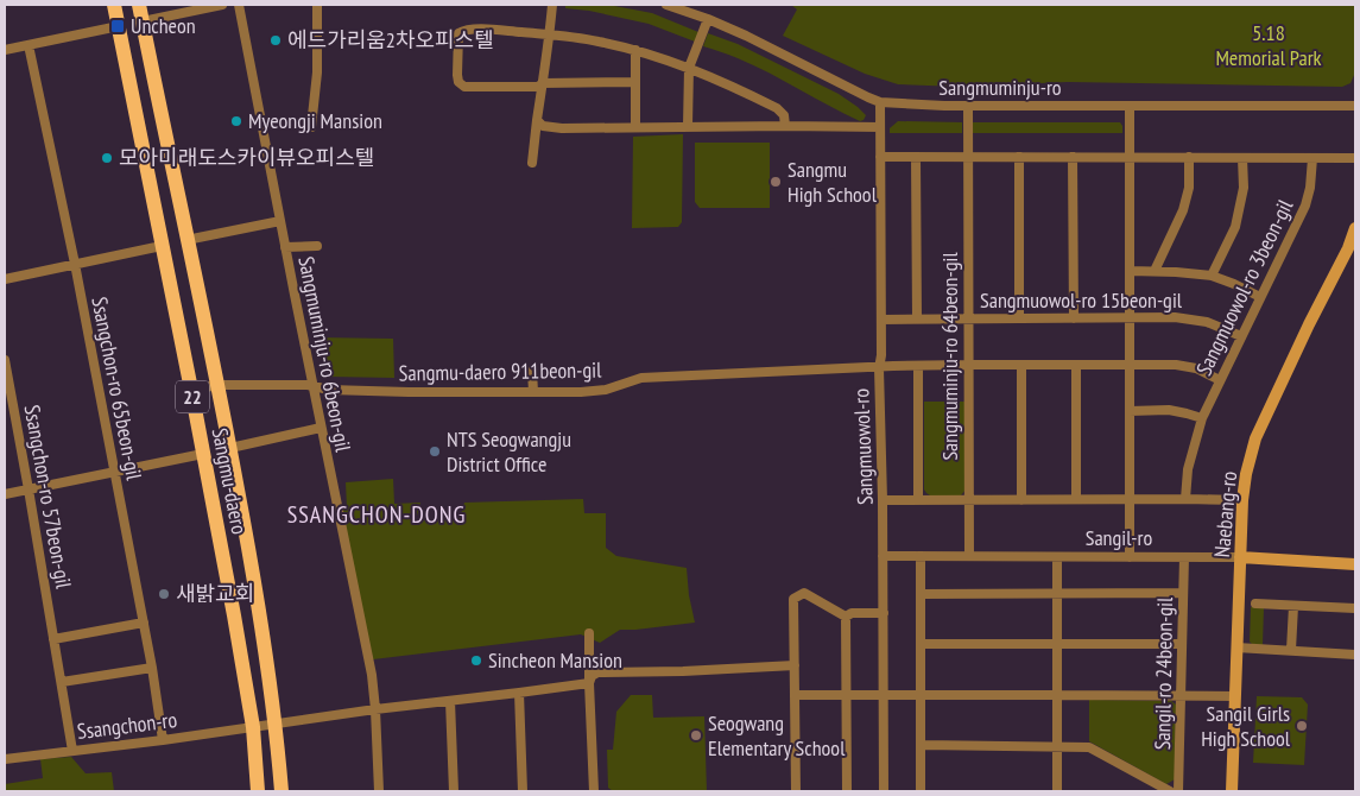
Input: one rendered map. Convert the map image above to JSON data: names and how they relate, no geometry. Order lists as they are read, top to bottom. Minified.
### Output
{"streets":{"main road":["22","Sangmu-daero"],"street":["Sangmuminju-ro","Sangmuowol-ro 3beon-gil","Sangmuowol-ro 15beon-gil","Sangmuminju-ro 6beon-gil","Sangmuminju-ro 64beon-gil","Sangmu-daero 911beon-gil","Ssangchon-ro 65beon-gil","Sangmuowol-ro","Ssangchon-ro 57beon-gil","Naebang-ro","Sangil-ro","Sangil-ro 24beon-gil","Ssangchon-ro"]},"crossings":[["Sangmuminju-ro","Sangmuminju-ro 64beon-gil"],["Sangmuminju-ro","Sangmuowol-ro"],["Sangmuowol-ro 3beon-gil","Sangmuowol-ro 15beon-gil"],["Sangmuowol-ro 3beon-gil","Sangmu-daero 911beon-gil"],["Sangmuowol-ro 15beon-gil","Sangmuminju-ro 64beon-gil"],["Sangmuowol-ro 15beon-gil","Sangmuowol-ro"],["Sangmuminju-ro 6beon-gil","Sangmu-daero 911beon-gil"],["Sangmuminju-ro 6beon-gil","Ssangchon-ro"],["Sangmuminju-ro 64beon-gil","Sangmu-daero 911beon-gil"],["Sangmuminju-ro 64beon-gil","Sangil-ro"],["Sangmu-daero 911beon-gil","Sangmuowol-ro"],["Sangmu-daero 911beon-gil","Sangmu-daero"],["Ssangchon-ro 65beon-gil","Ssangchon-ro"],["Sangmuowol-ro","Sangil-ro"],["Sangmu-daero","Ssangchon-ro"],["Ssangchon-ro 57beon-gil","Ssangchon-ro"],["Naebang-ro","Sangil-ro"],["Sangil-ro","Sangil-ro 24beon-gil"]],"districts":["SSANGCHON-DONG"],"parks":["5.18 Memorial Park"],"places":{"transit":["Uncheon"],"other":["에드가리움2차오피스텔","Myeongji Mansion","모아미래도스카이뷰오피스텔","Sangmu High School","NTS Seogwangju District Office","새밝교회","Sincheon Mansion","Sangil Girls High School","Seogwang Elementary School"]}}
